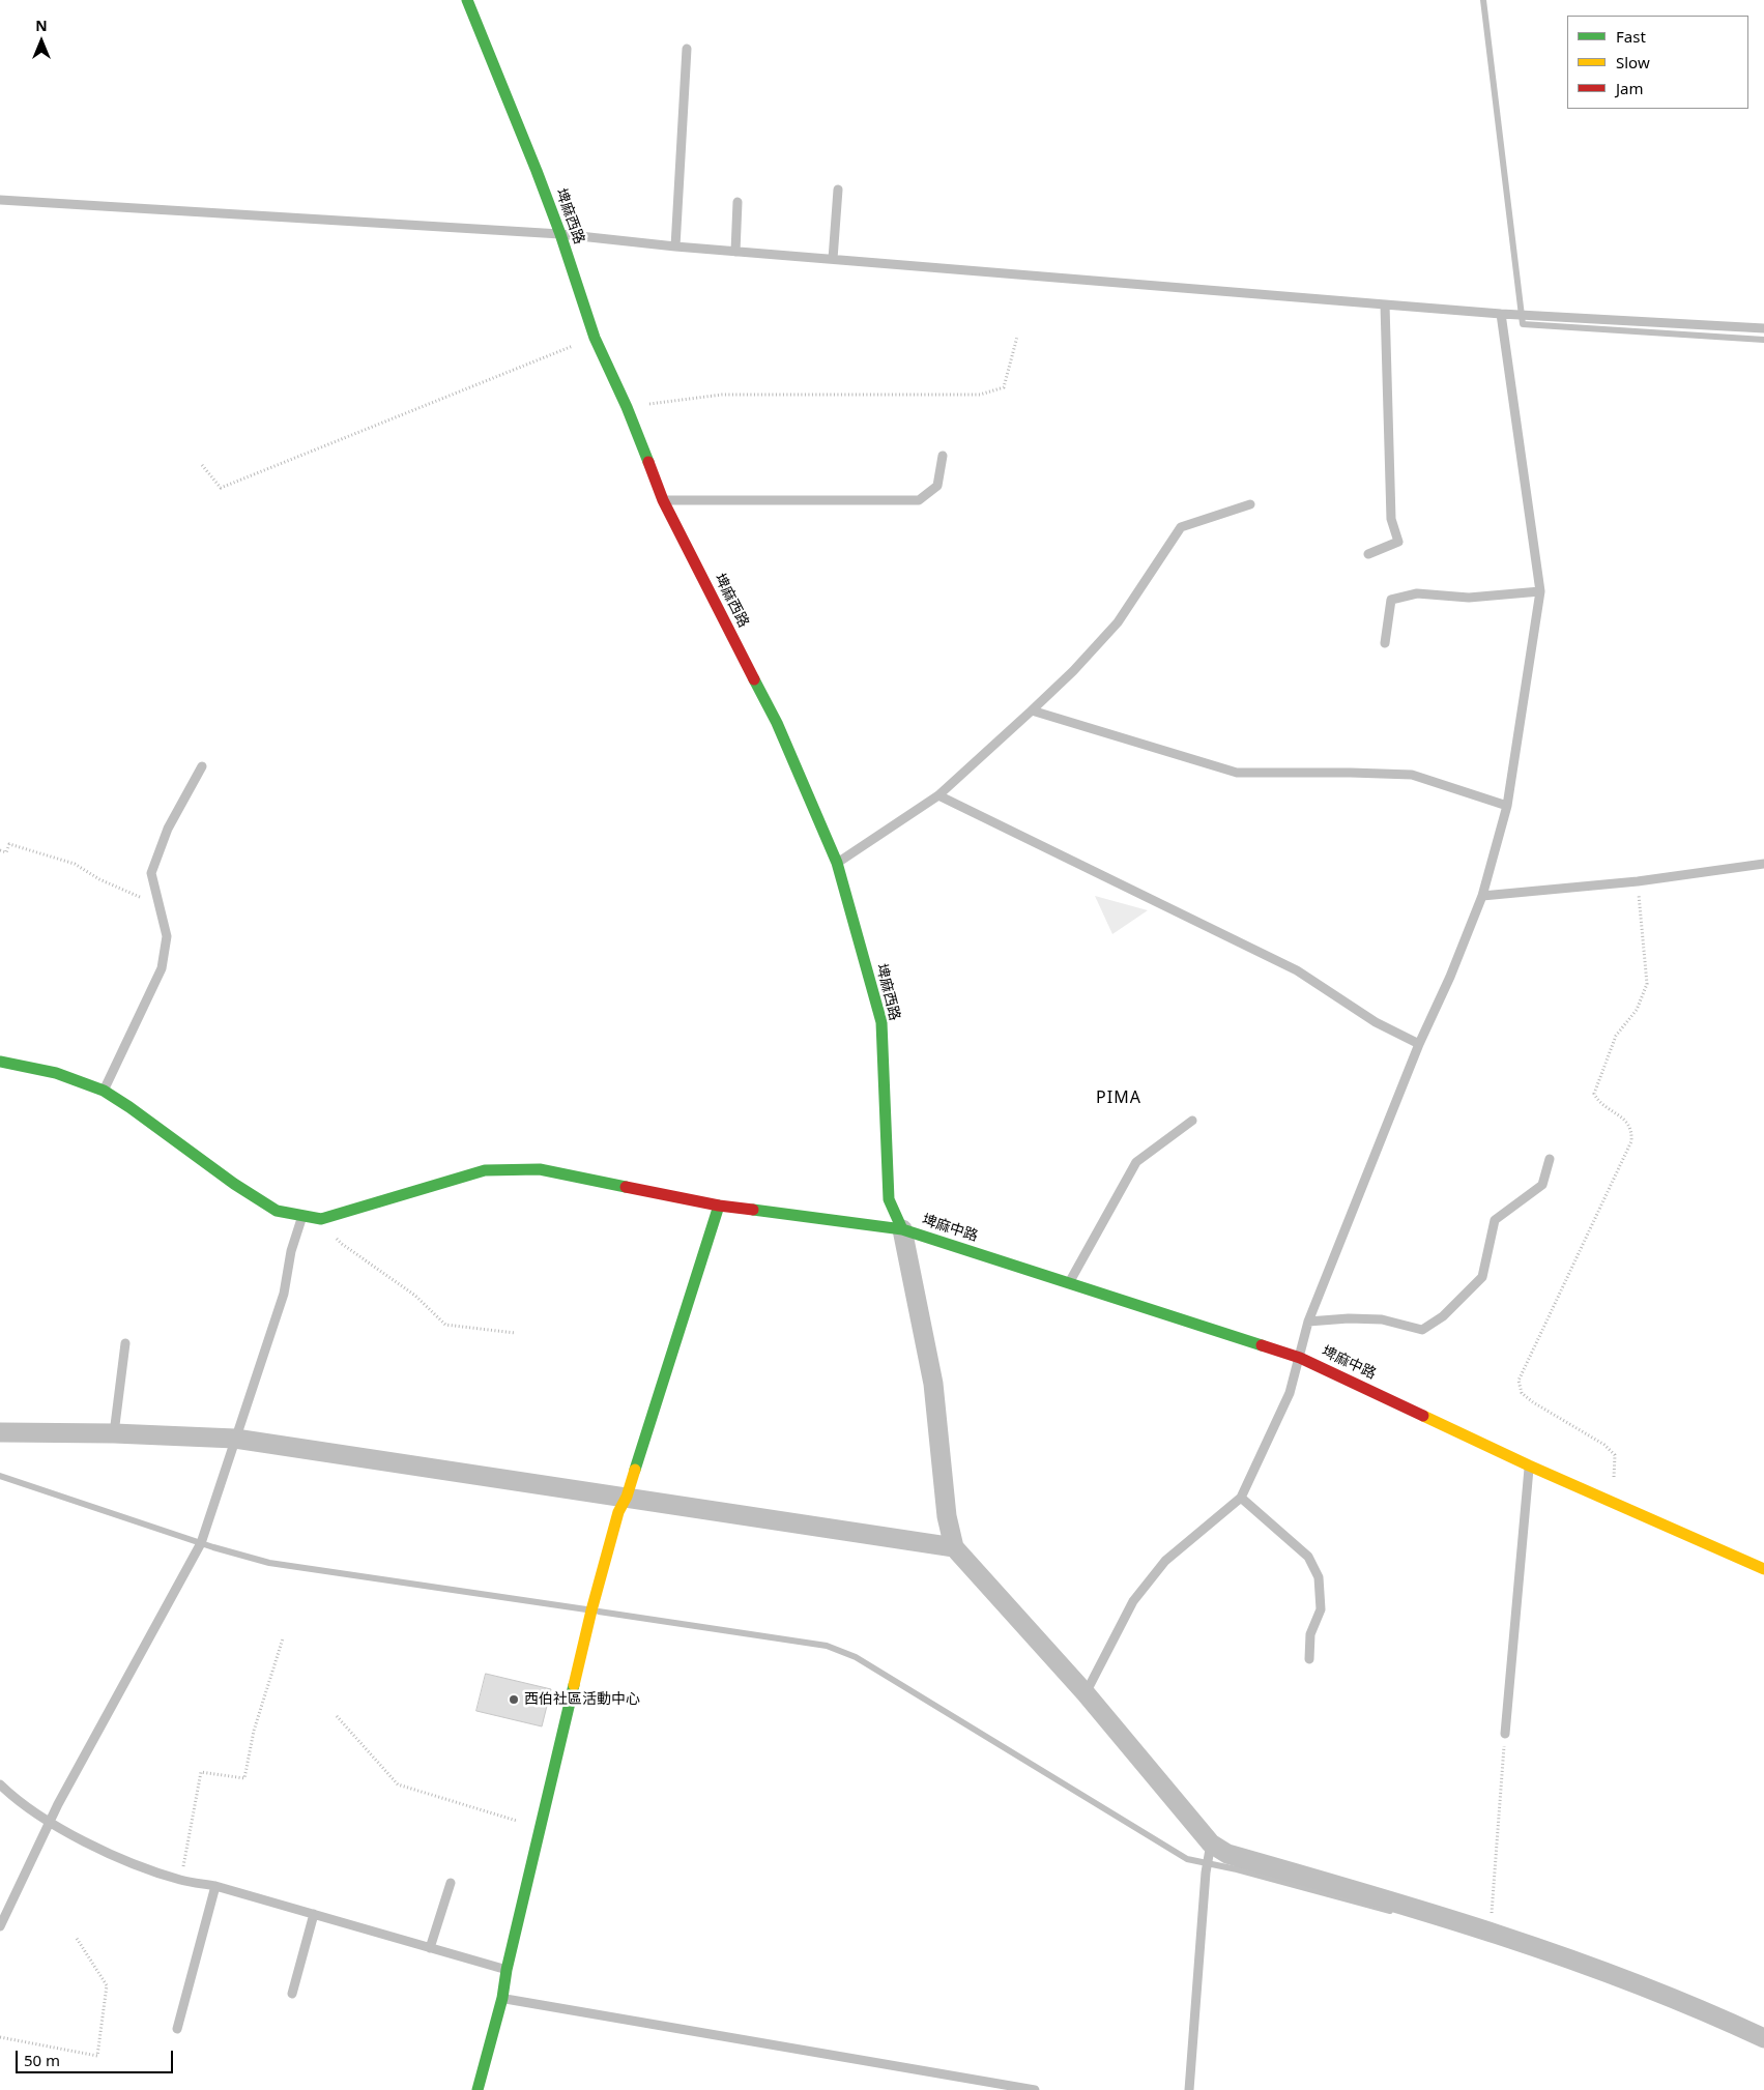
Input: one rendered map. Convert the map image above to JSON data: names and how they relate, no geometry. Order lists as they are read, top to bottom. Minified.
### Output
{"streets":{"street":["埤麻西路","埤麻中路"]},"crossings":[["埤麻西路","埤麻中路"]],"districts":["PIMA"],"places":["西伯社區活動中心"],"legend":["Fast","Slow","Jam"],"scale_bar":"50 m","north":"top"}
